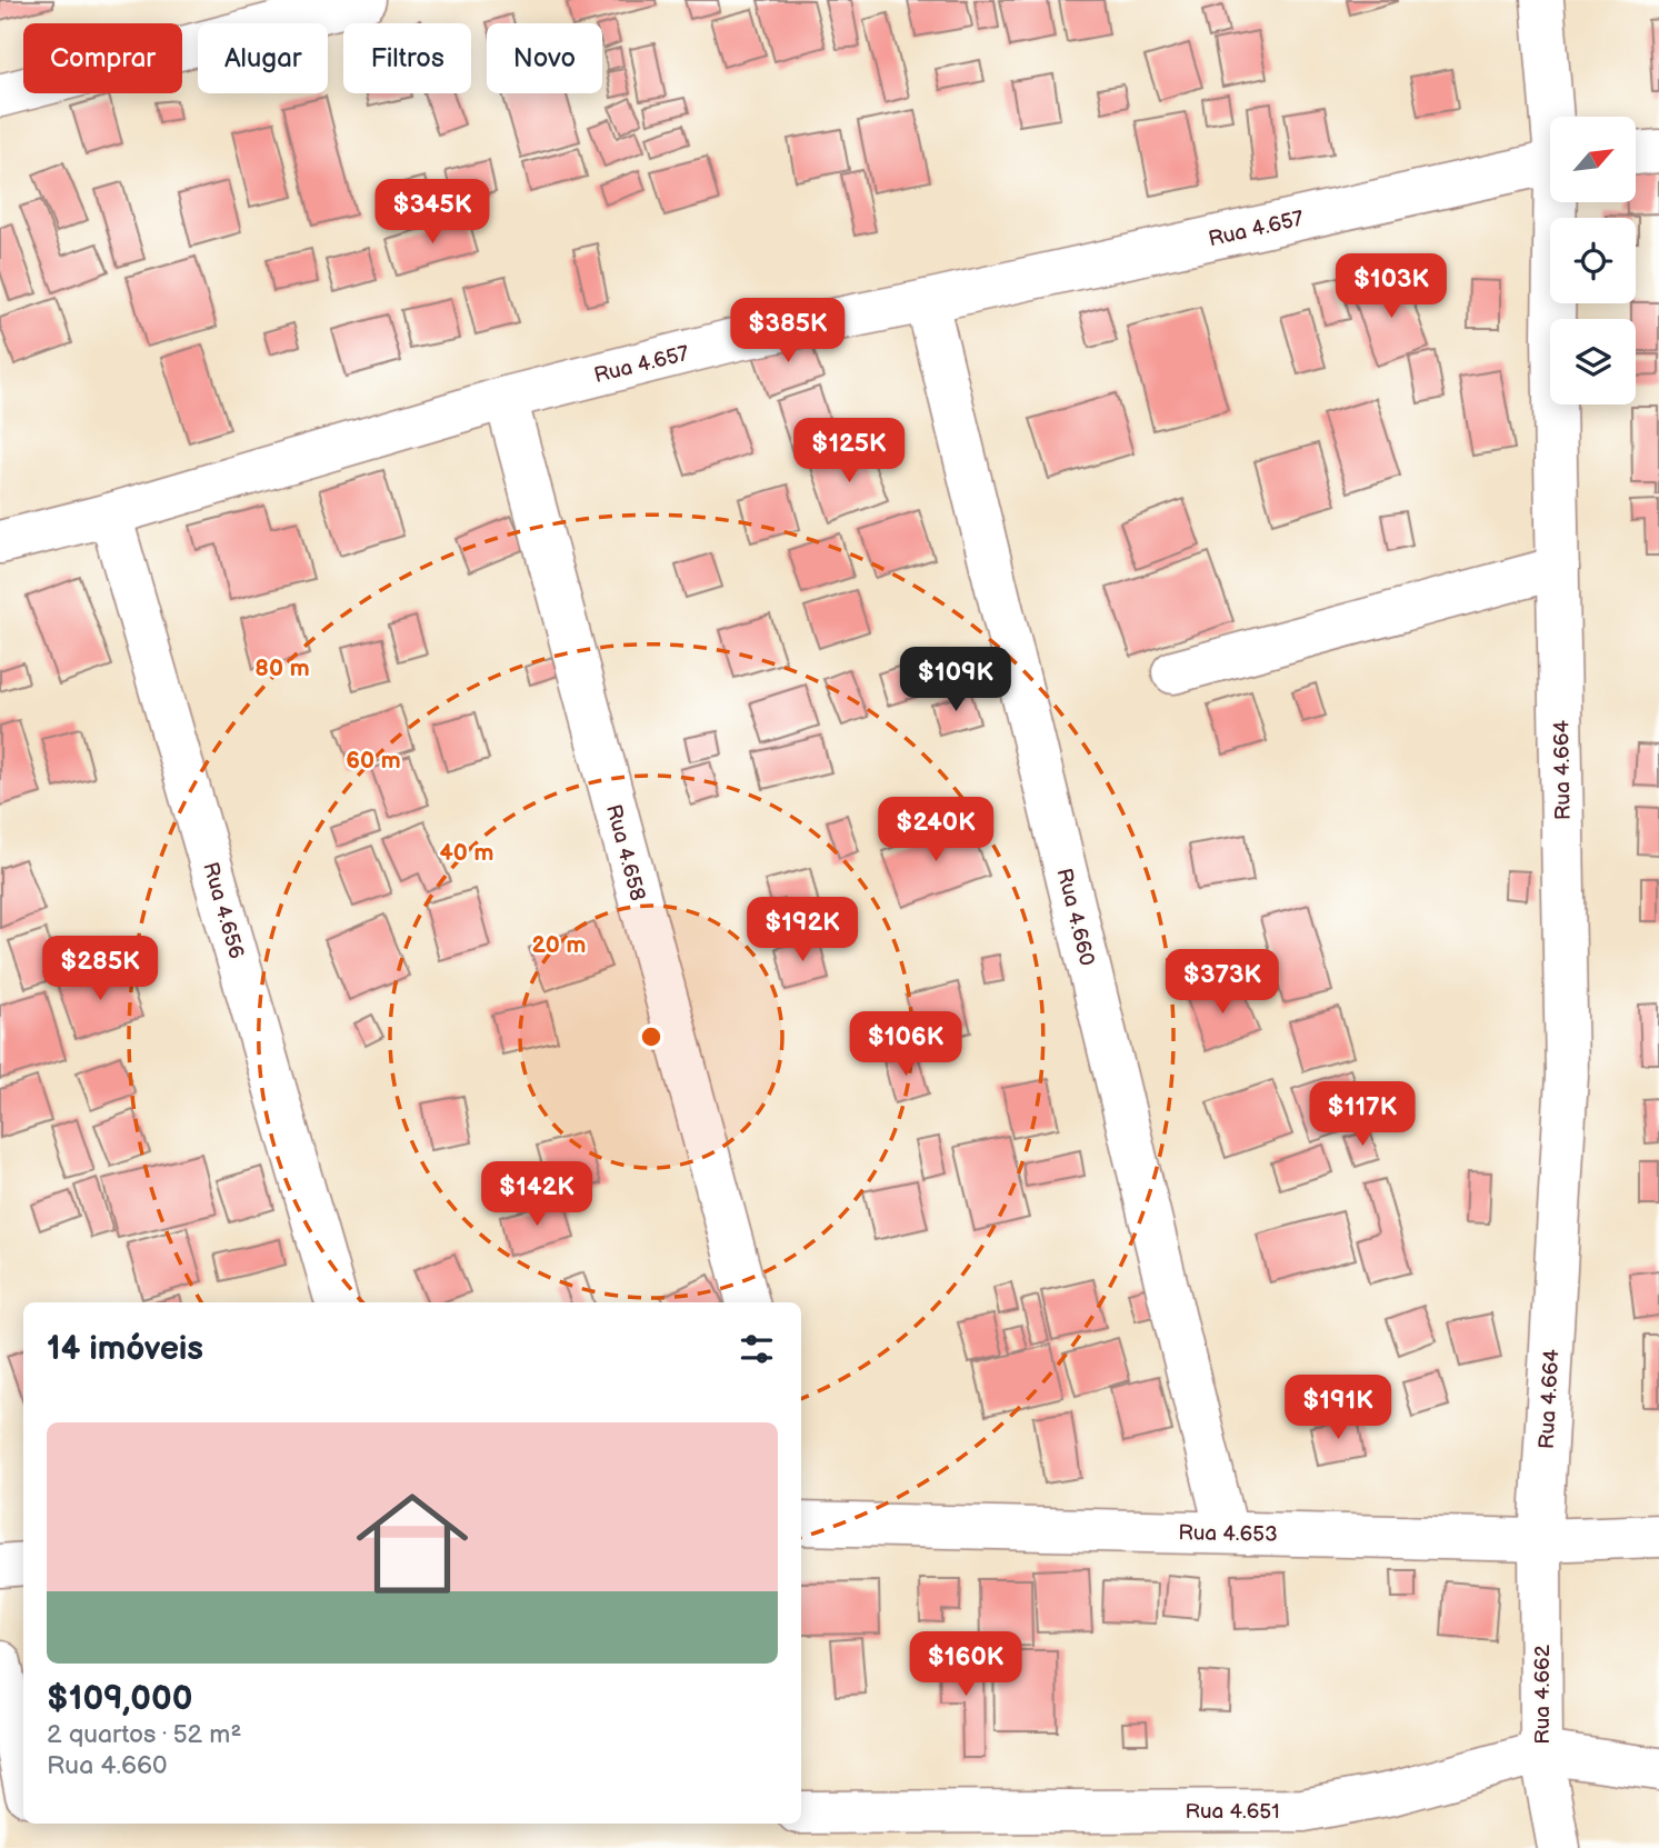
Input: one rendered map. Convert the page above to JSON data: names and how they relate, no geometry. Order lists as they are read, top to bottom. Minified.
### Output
{"streets":{"street":["Rua 4.657","Rua 4.664","Rua 4.658","Rua 4.656","Rua 4.660","Rua 4.653","Rua 4.662","Rua 4.651"]},"crossings":[["Rua 4.657","Rua 4.658"],["Rua 4.657","Rua 4.656"],["Rua 4.657","Rua 4.660"],["Rua 4.664","Rua 4.653"],["Rua 4.664","Rua 4.662"],["Rua 4.660","Rua 4.653"],["Rua 4.653","Rua 4.662"],["Rua 4.662","Rua 4.651"]],"north":"top right","page":{"chip":["Comprar","Alugar","Filtros","Novo"],"price":["$345K","$103K","$385K","$125K","$109K","$240K","$192K","$285K","$373K","$106K","$117K","$142K","$191K","$160K"],"heading":"14 imóveis","list":[{"name":"$109,000","note":"2 quartos · 52 m² · Rua 4.660"}]},"rings":["80 m","60 m","40 m","20 m"]}
